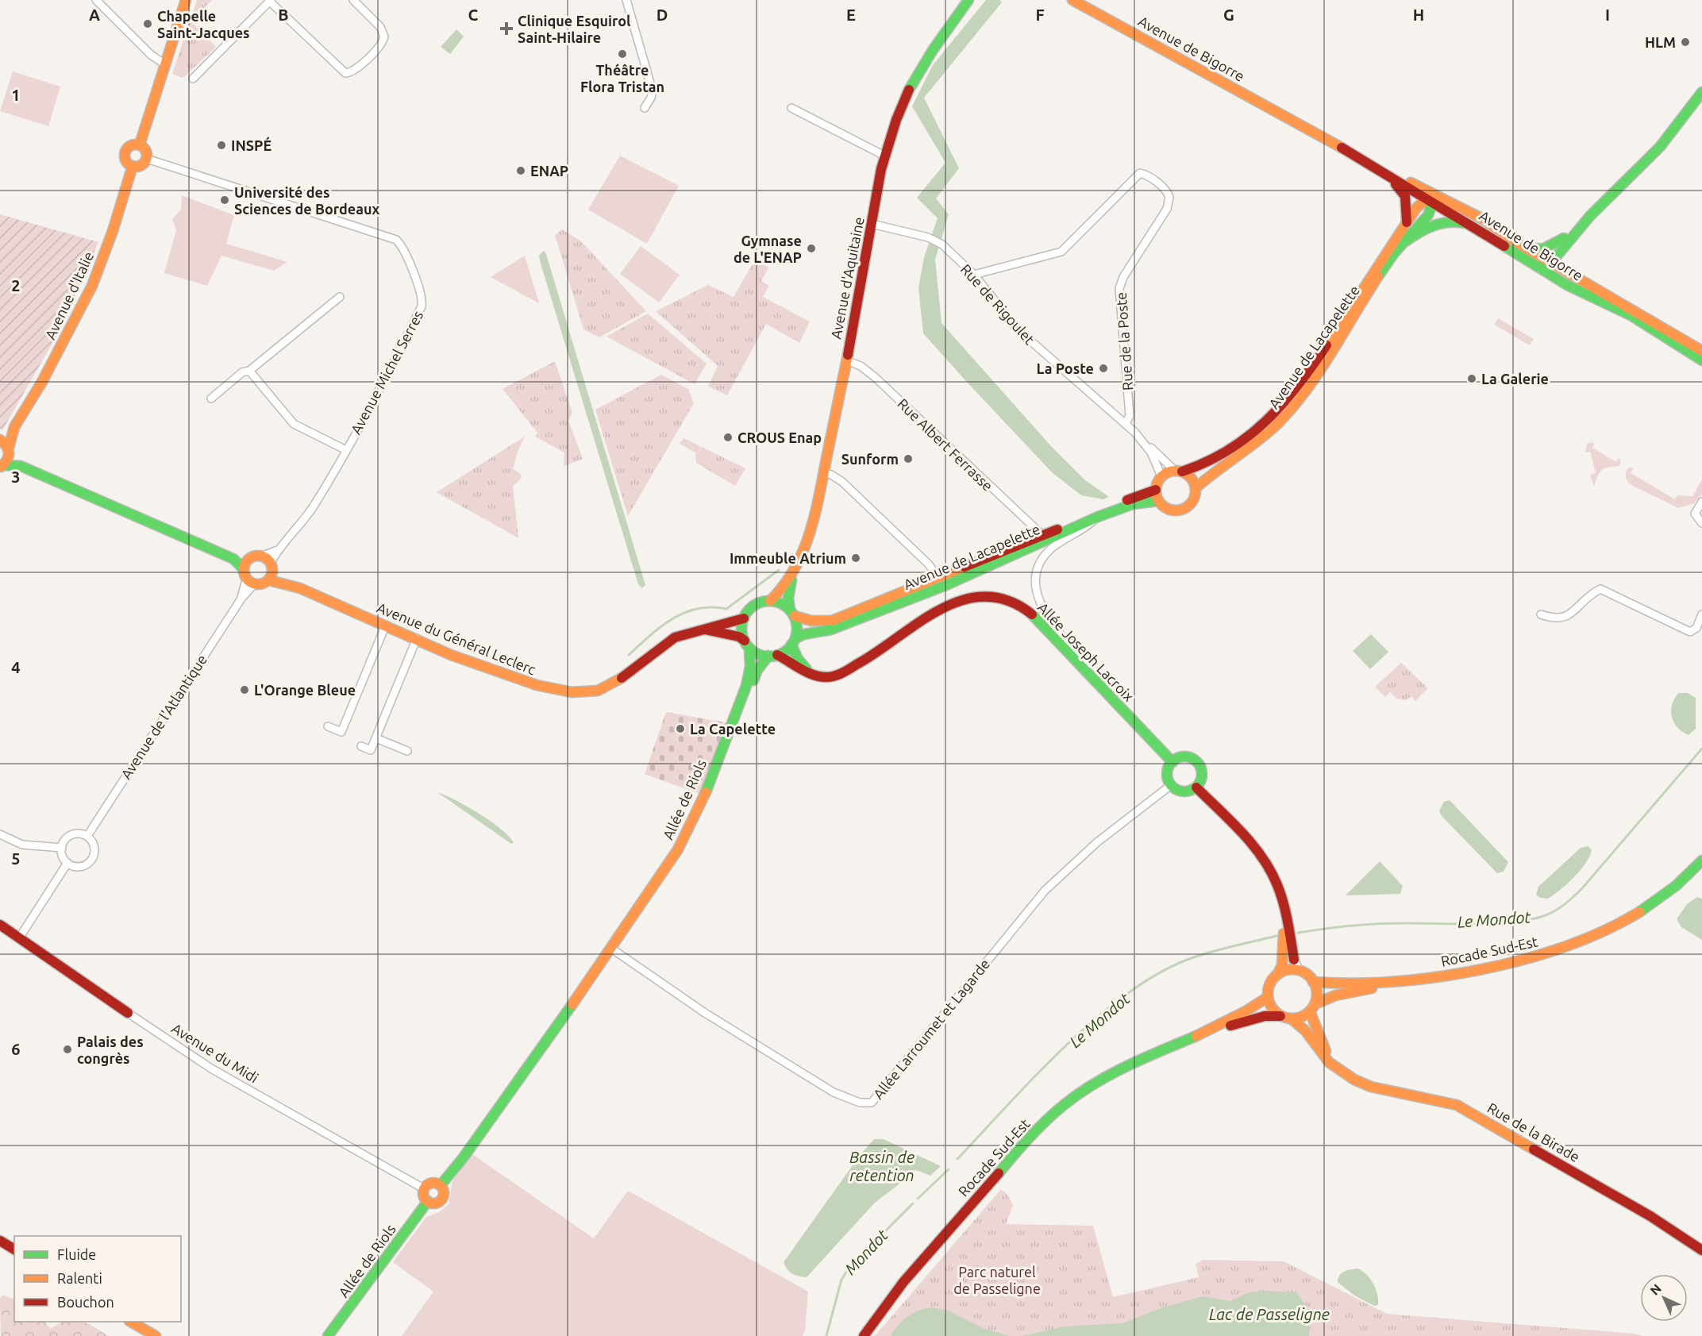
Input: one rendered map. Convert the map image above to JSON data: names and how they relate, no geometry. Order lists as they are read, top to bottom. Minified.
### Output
{"streets":{"street":["Avenue de Bigorre","Avenue d'Aquitaine","Avenue d'Italie","Rue de Rigoulet","Rue de la Poste","Avenue de Lacapelette","Avenue Michel Serres","Rue Albert Ferrasse","Avenue du Général Leclerc","Allée Joseph Lacroix","Avenue de l'Atlantique","Allée de Riols","Rocade Sud-Est","Allée Larroumet et Lagarde","Avenue du Midi","Rue de la Birade"]},"crossings":[["Avenue de Bigorre","Avenue de Lacapelette"],["Avenue d'Aquitaine","Rue de Rigoulet"],["Avenue d'Aquitaine","Avenue de Lacapelette"],["Avenue d'Aquitaine","Rue Albert Ferrasse"],["Avenue d'Aquitaine","Avenue du Général Leclerc"],["Avenue d'Aquitaine","Allée de Riols"],["Avenue d'Italie","Avenue Michel Serres"],["Rue de Rigoulet","Rue de la Poste"],["Rue de Rigoulet","Avenue de Lacapelette"],["Avenue de Lacapelette","Rue Albert Ferrasse"],["Avenue de Lacapelette","Avenue du Général Leclerc"],["Avenue de Lacapelette","Allée de Riols"],["Avenue Michel Serres","Avenue du Général Leclerc"],["Avenue Michel Serres","Avenue de l'Atlantique"],["Avenue du Général Leclerc","Avenue de l'Atlantique"],["Avenue du Général Leclerc","Allée de Riols"],["Allée Joseph Lacroix","Allée Larroumet et Lagarde"],["Allée de Riols","Allée Larroumet et Lagarde"],["Allée de Riols","Avenue du Midi"],["Rocade Sud-Est","Rue de la Birade"]],"water":["Le Mondot","Bassin de retention","Mondot","Lac de Passeligne"],"parks":["Parc naturel de Passeligne"],"places":{"other":["Chapelle Saint-Jacques","HLM","Théâtre Flora Tristan","INSPÉ","ENAP","Université des Sciences de Bordeaux","Gymnase de L'ENAP","La Poste","La Galerie","CROUS Enap","Sunform","Immeuble Atrium","L'Orange Bleue","La Capelette","Palais des congrès"],"health":["Clinique Esquirol Saint-Hilaire"]},"legend":["Fluide","Ralenti","Bouchon"],"north":"top left","grid":{"columns":["A","B","C","D","E","F","G","H","I"],"rows":["1","2","3","4","5","6"]}}
